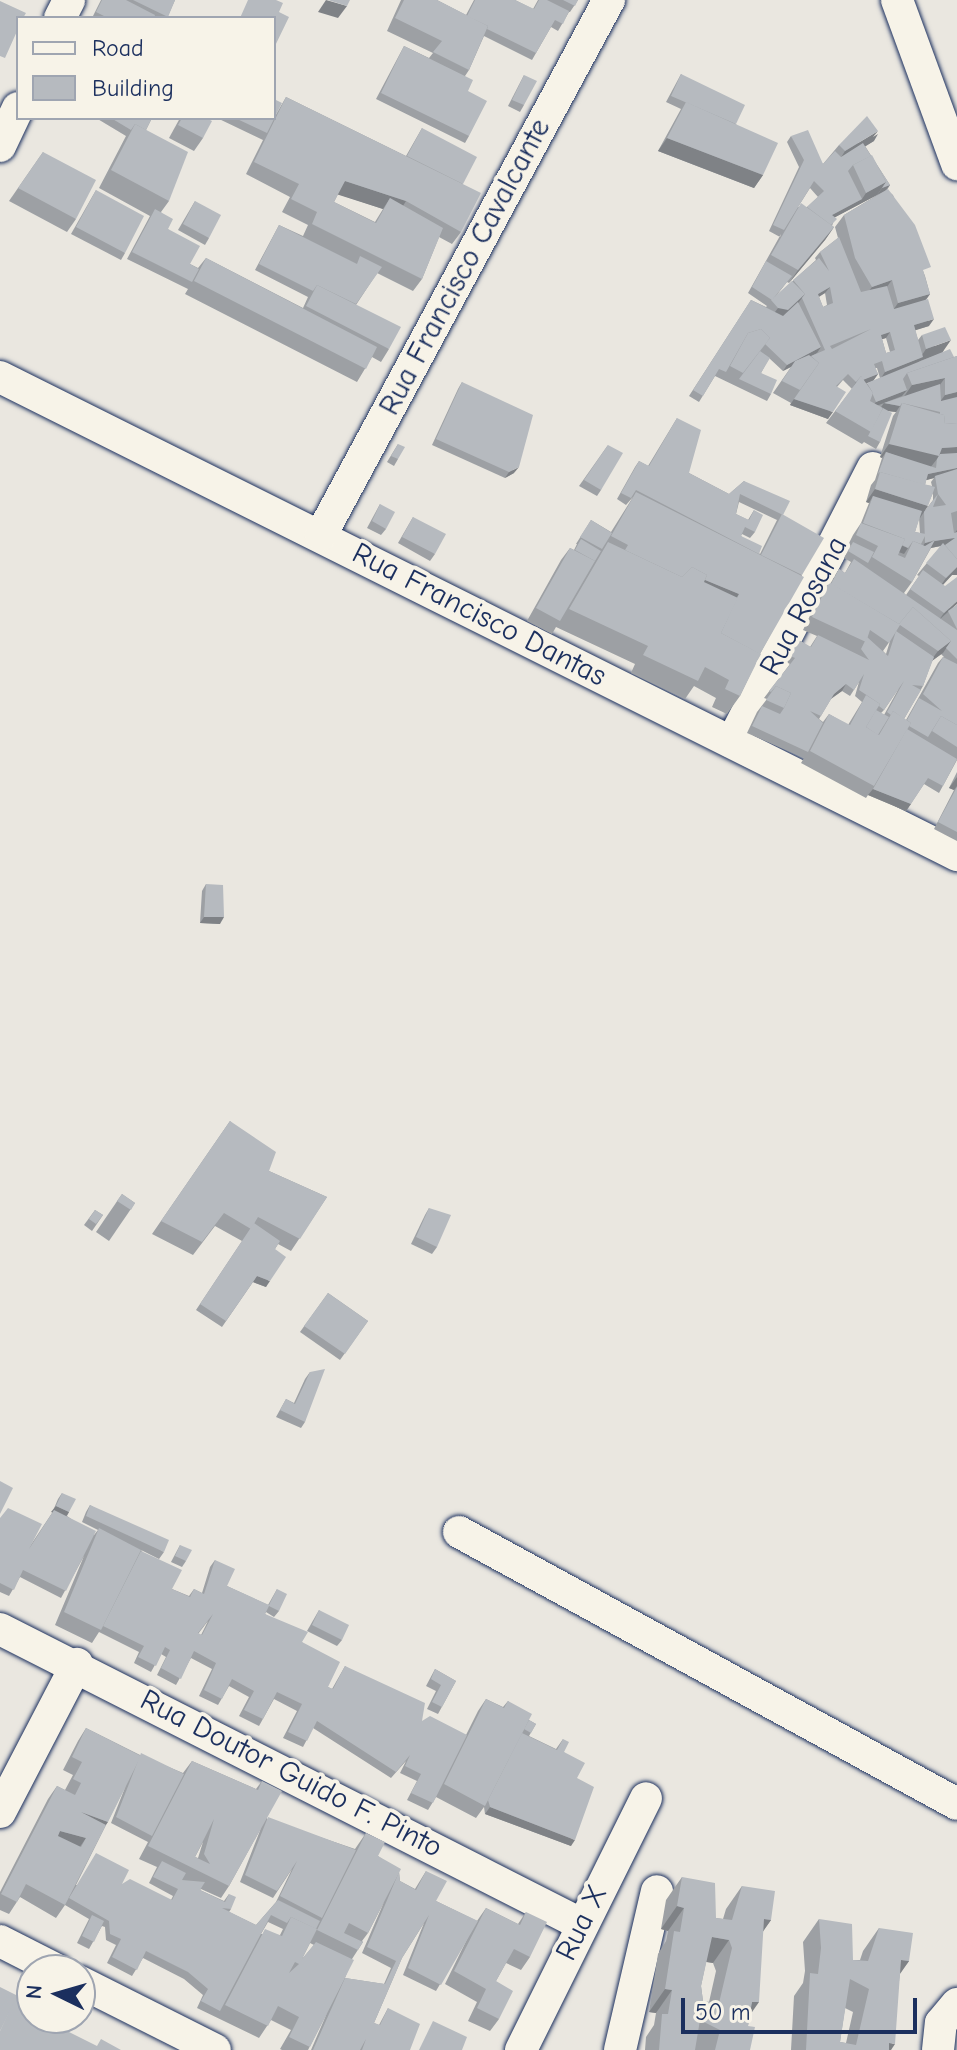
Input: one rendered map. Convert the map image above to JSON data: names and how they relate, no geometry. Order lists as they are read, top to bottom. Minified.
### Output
{"streets":{"street":["Rua Francisco Cavalcante","Rua Rosana","Rua Francisco Dantas","Rua Doutor Guido F. Pinto","Rua X"]},"crossings":[["Rua Francisco Cavalcante","Rua Francisco Dantas"],["Rua Rosana","Rua Francisco Dantas"],["Rua Doutor Guido F. Pinto","Rua X"]],"legend":["Road","Building"],"scale_bar":"50 m","north":"left"}
